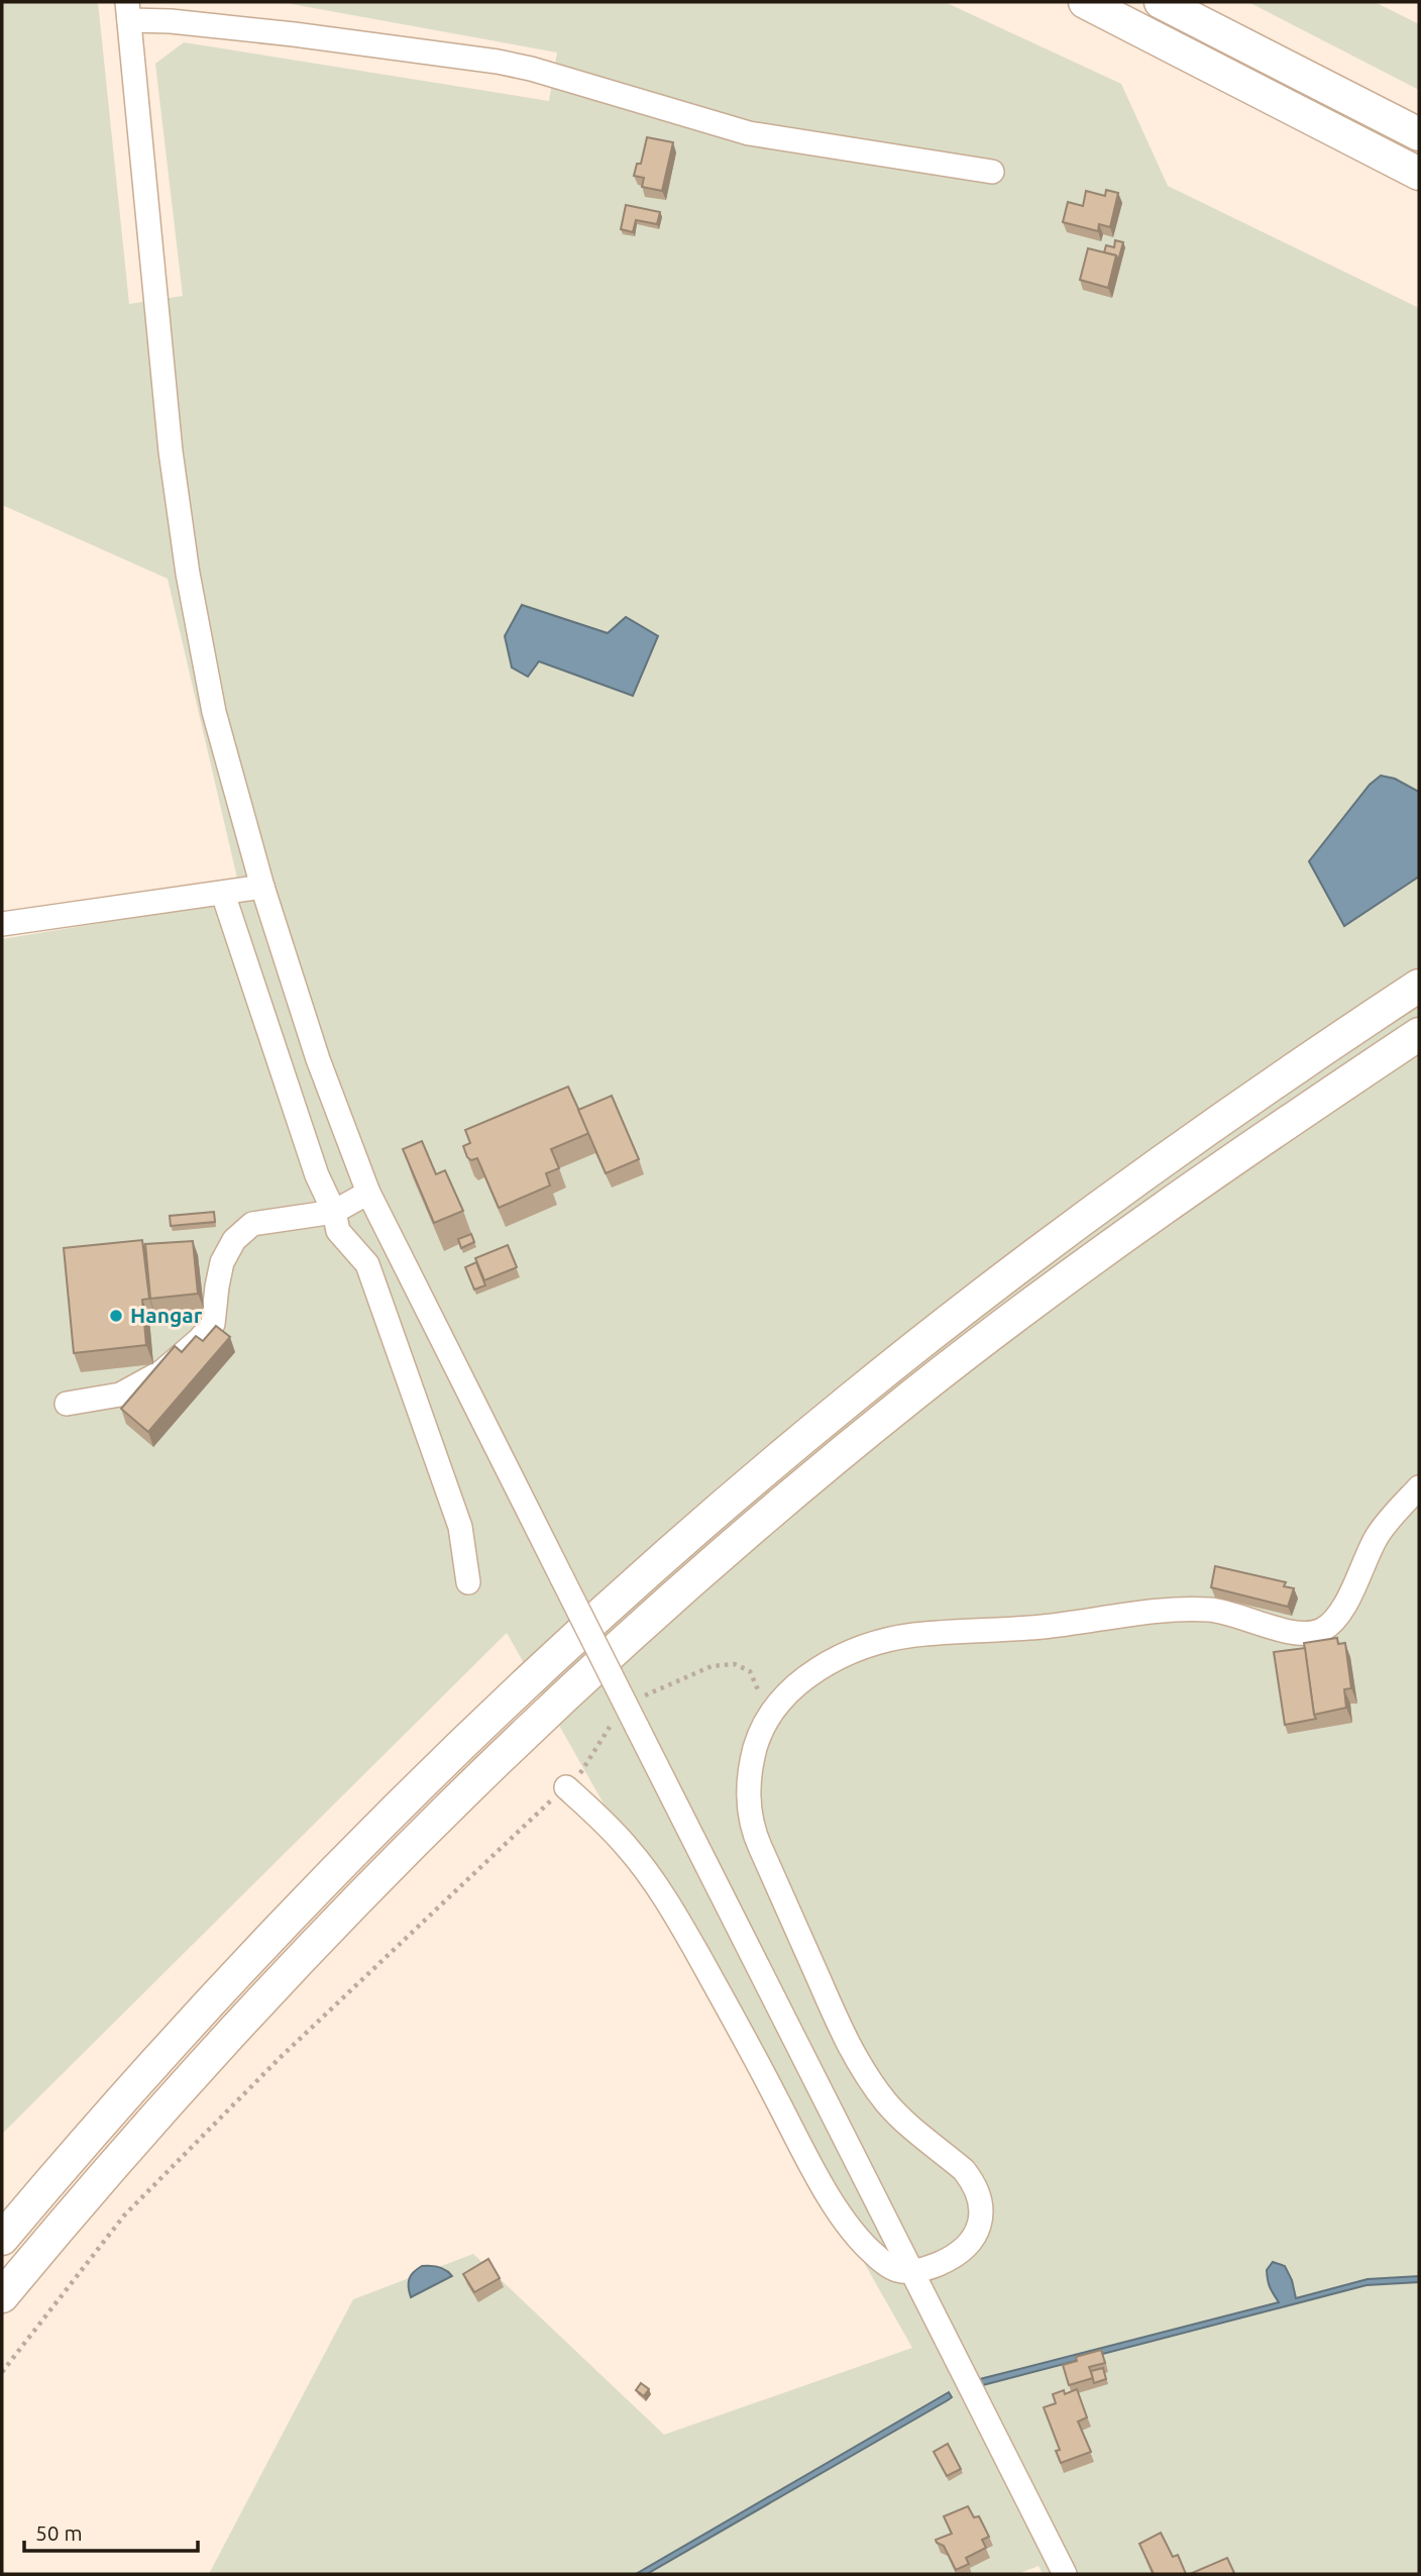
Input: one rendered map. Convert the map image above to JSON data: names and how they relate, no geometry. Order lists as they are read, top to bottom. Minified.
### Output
{"places":["Hangar"],"scale_bar":"50 m"}
